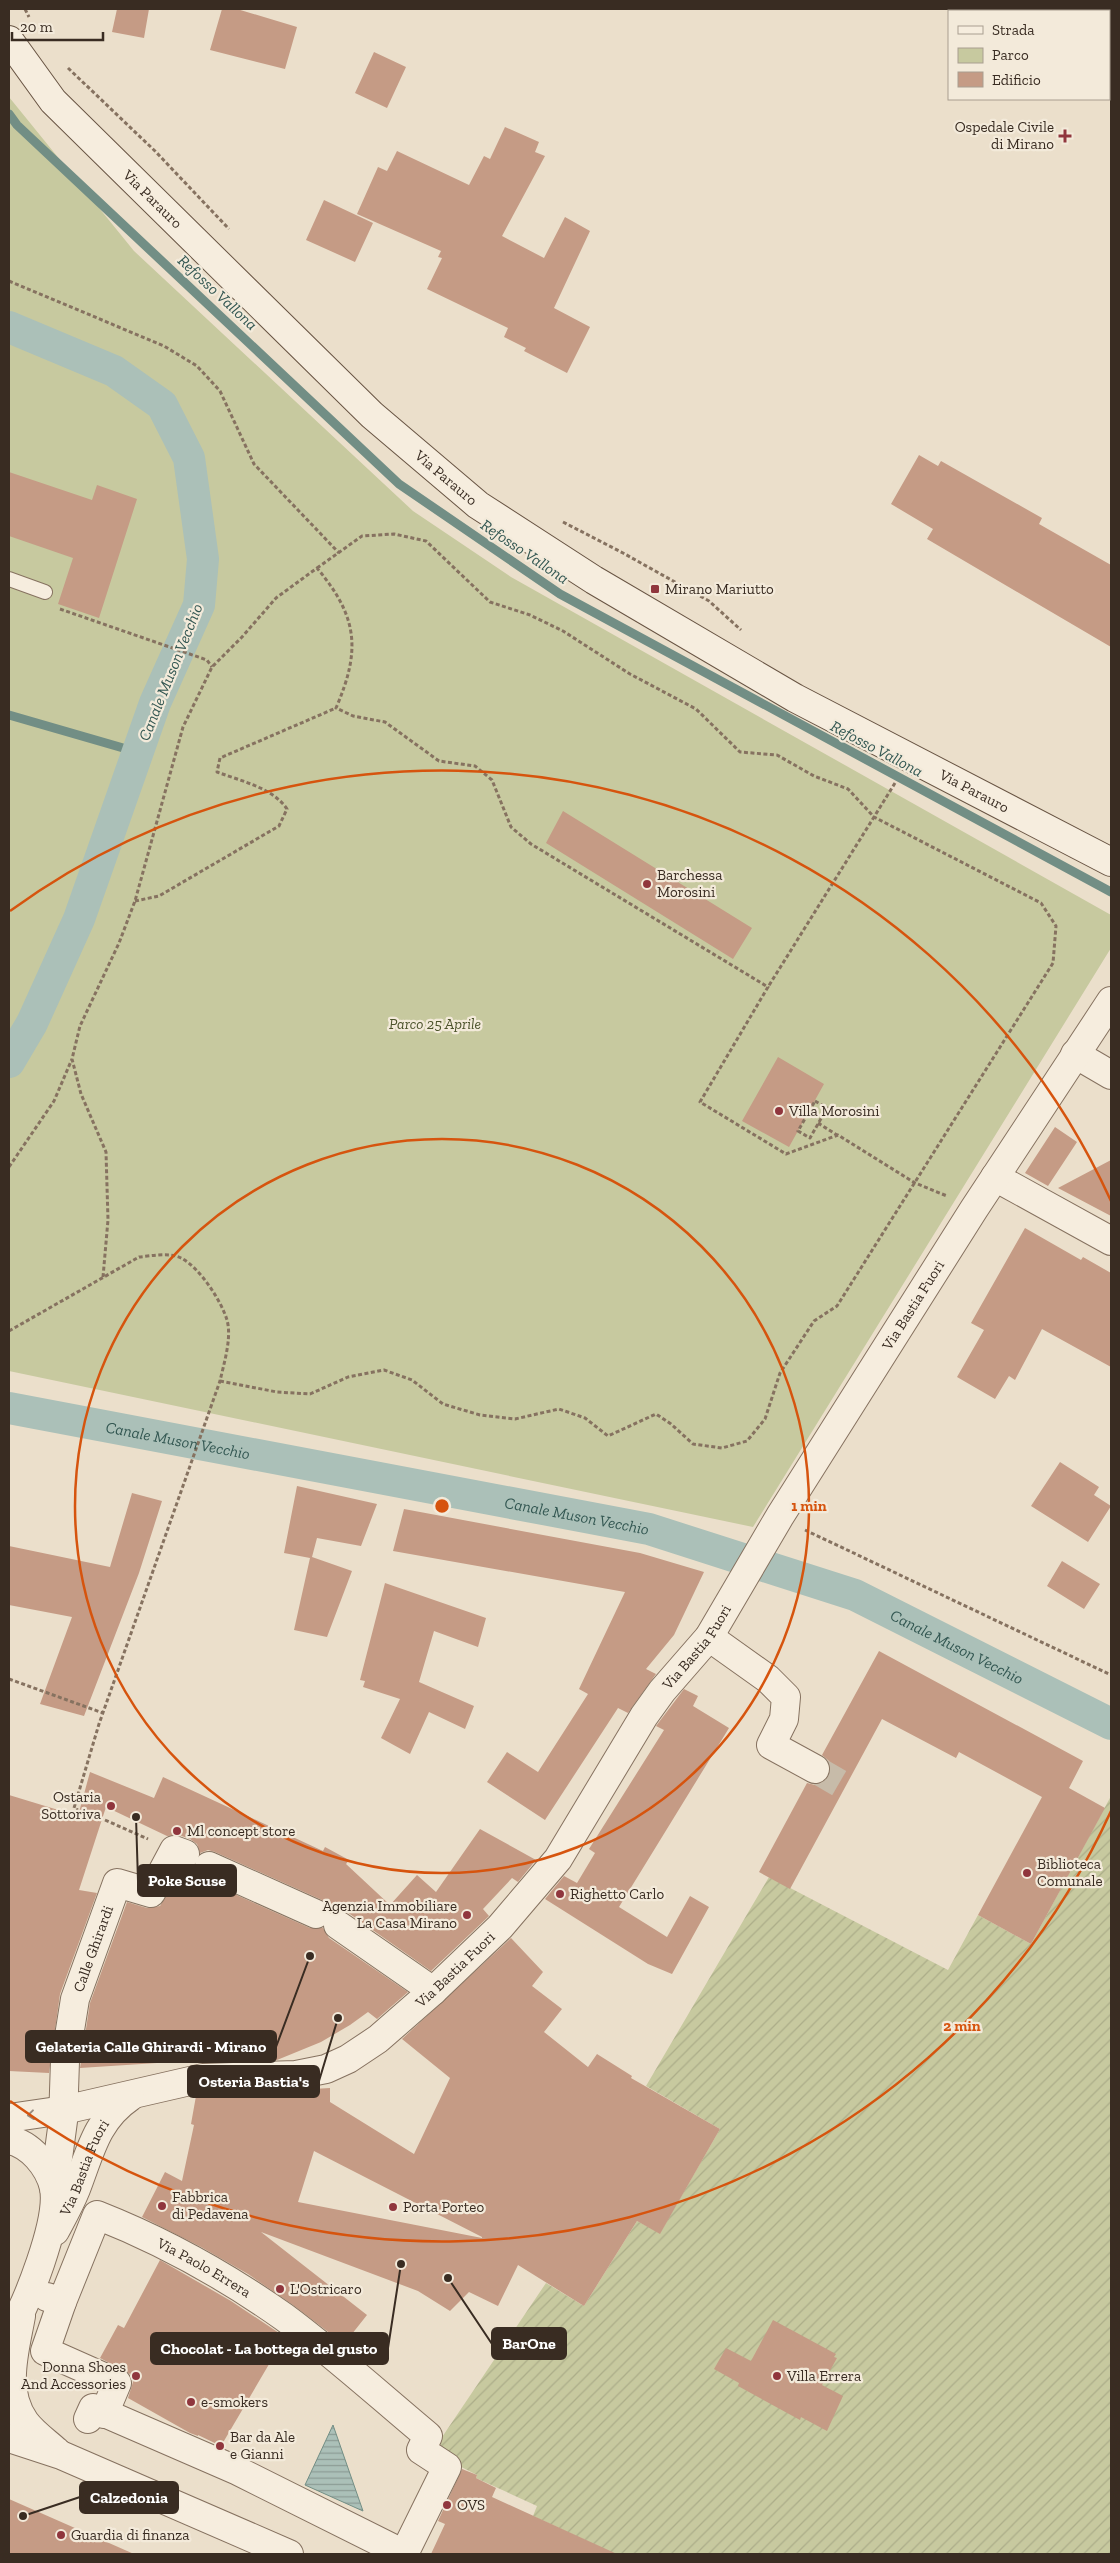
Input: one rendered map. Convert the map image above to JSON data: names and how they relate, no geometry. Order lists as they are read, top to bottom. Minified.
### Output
{"streets":{"street":["Via Parauro","Via Bastia Fuori","Calle Ghirardi","Via Paolo Errera"]},"crossings":[["Via Bastia Fuori","Calle Ghirardi"]],"water":["Refosso Vallona","Canale Muson Vecchio"],"parks":["Parco 25 Aprile"],"places":{"health":["Ospedale Civile di Mirano"],"transit":["Mirano Mariutto"],"other":["Barchessa Morosini","Villa Morosini","Ostaria Sottoriva","Poke Scuse","Ml concept store","Biblioteca Comunale","Righetto Carlo","Agenzia Immobiliare La Casa Mirano","Gelateria Calle Ghirardi - Mirano","Osteria Bastia's","Fabbrica di Pedavena","Porta Porteo","Chocolat - La bottega del gusto","BarOne","L'Ostricaro","Donna Shoes And Accessories","Villa Errera","e-smokers","Bar da Ale e Gianni","OVS","Calzedonia","Guardia di finanza"]},"legend":["Strada","Parco","Edificio"],"scale_bar":"20 m","rings":["1 min","2 min"]}
